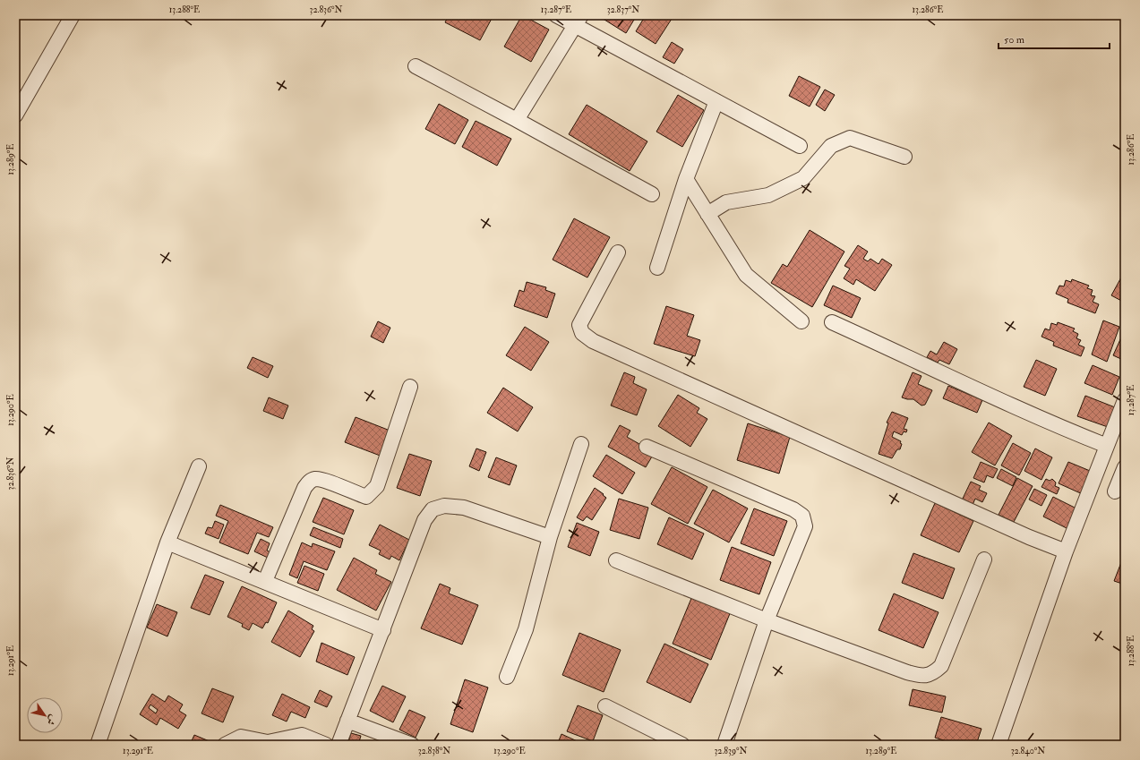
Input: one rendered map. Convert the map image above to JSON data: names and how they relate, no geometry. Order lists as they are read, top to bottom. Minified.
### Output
{"scale_bar":"50 m","north":"bottom right","coordinates":["13.288°E","32.836°N","13.287°E","32.837°N","13.286°E","13.289°E","13.290°E","13.291°E","32.838°N","32.839°N","32.840°N"]}
